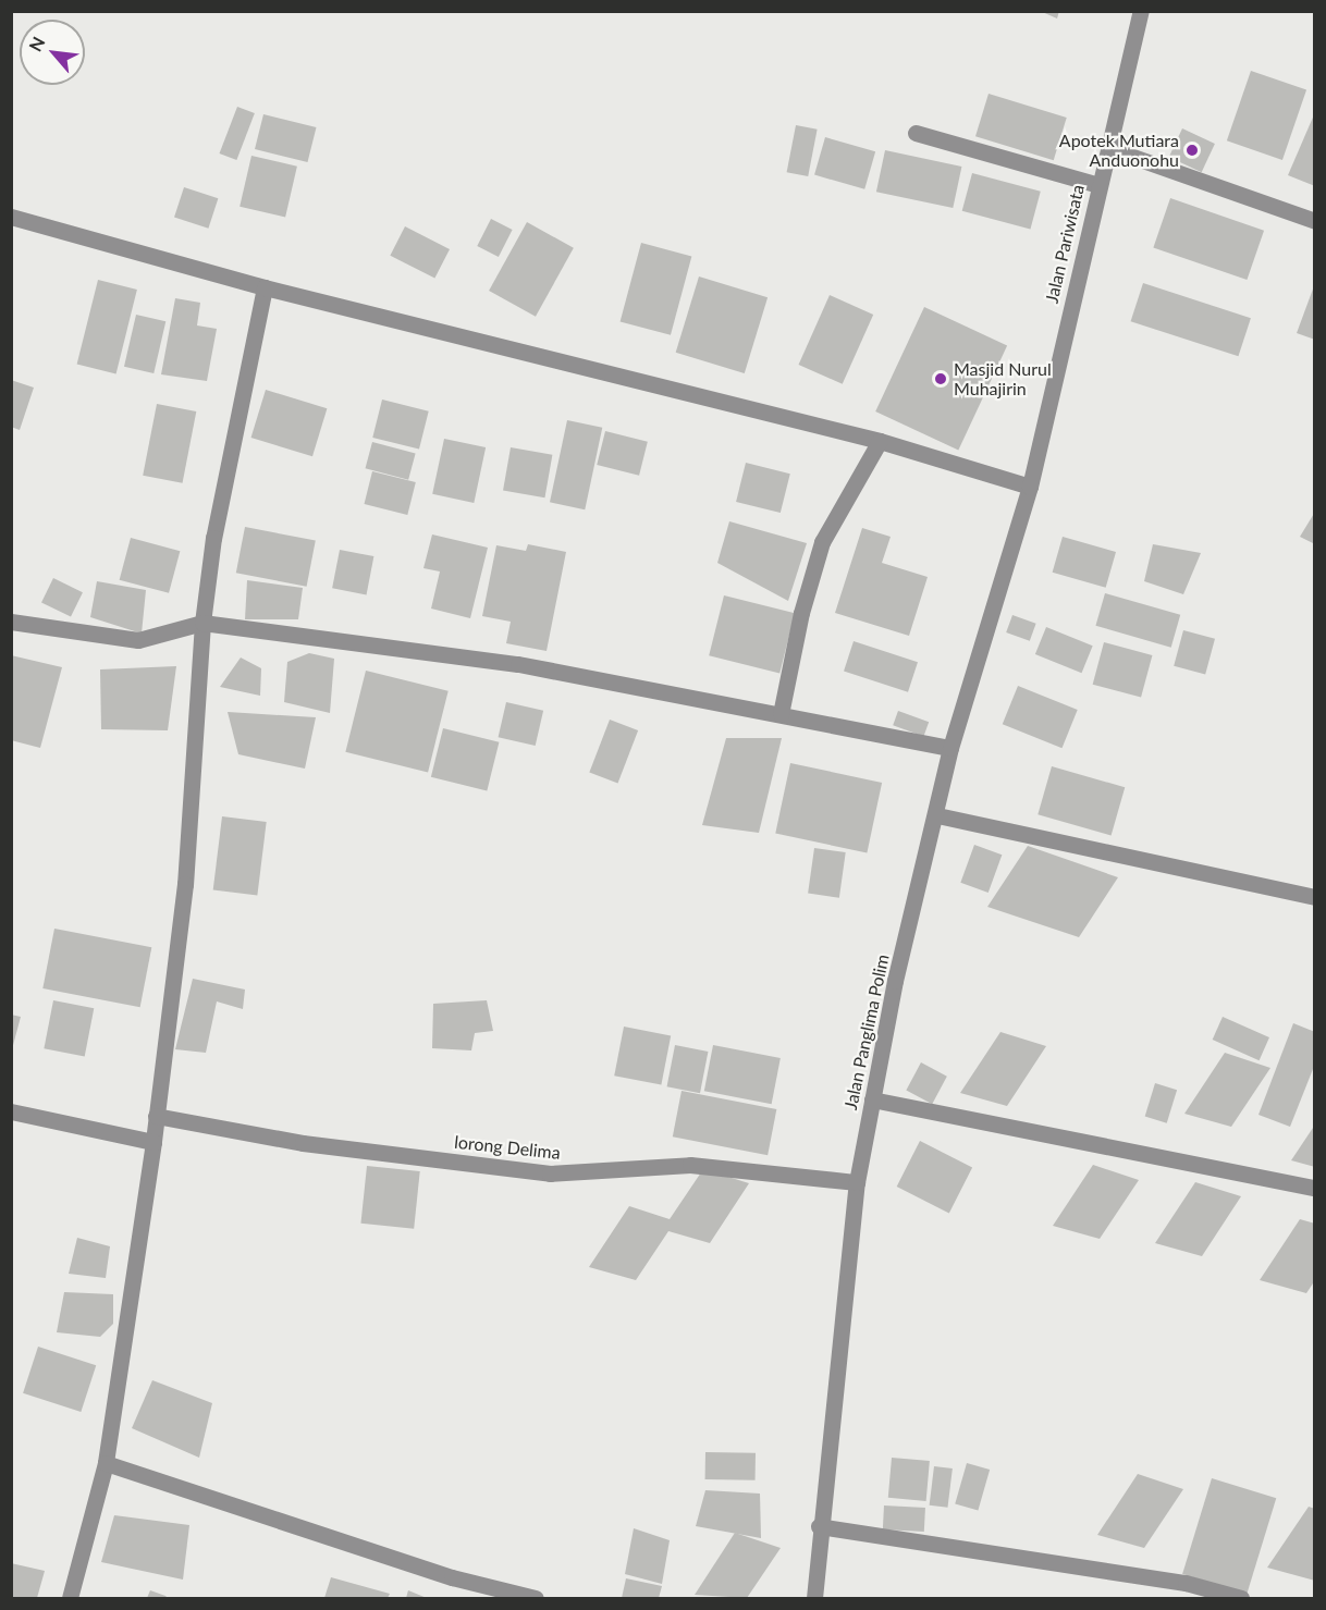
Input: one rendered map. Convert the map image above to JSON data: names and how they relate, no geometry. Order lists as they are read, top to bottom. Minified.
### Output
{"streets":{"street":["Jalan Pariwisata","Jalan Panglima Polim","lorong Delima"]},"crossings":[["Jalan Pariwisata","Jalan Panglima Polim"],["Jalan Panglima Polim","lorong Delima"]],"places":["Apotek Mutiara Anduonohu","Masjid Nurul Muhajirin"],"north":"top left"}
